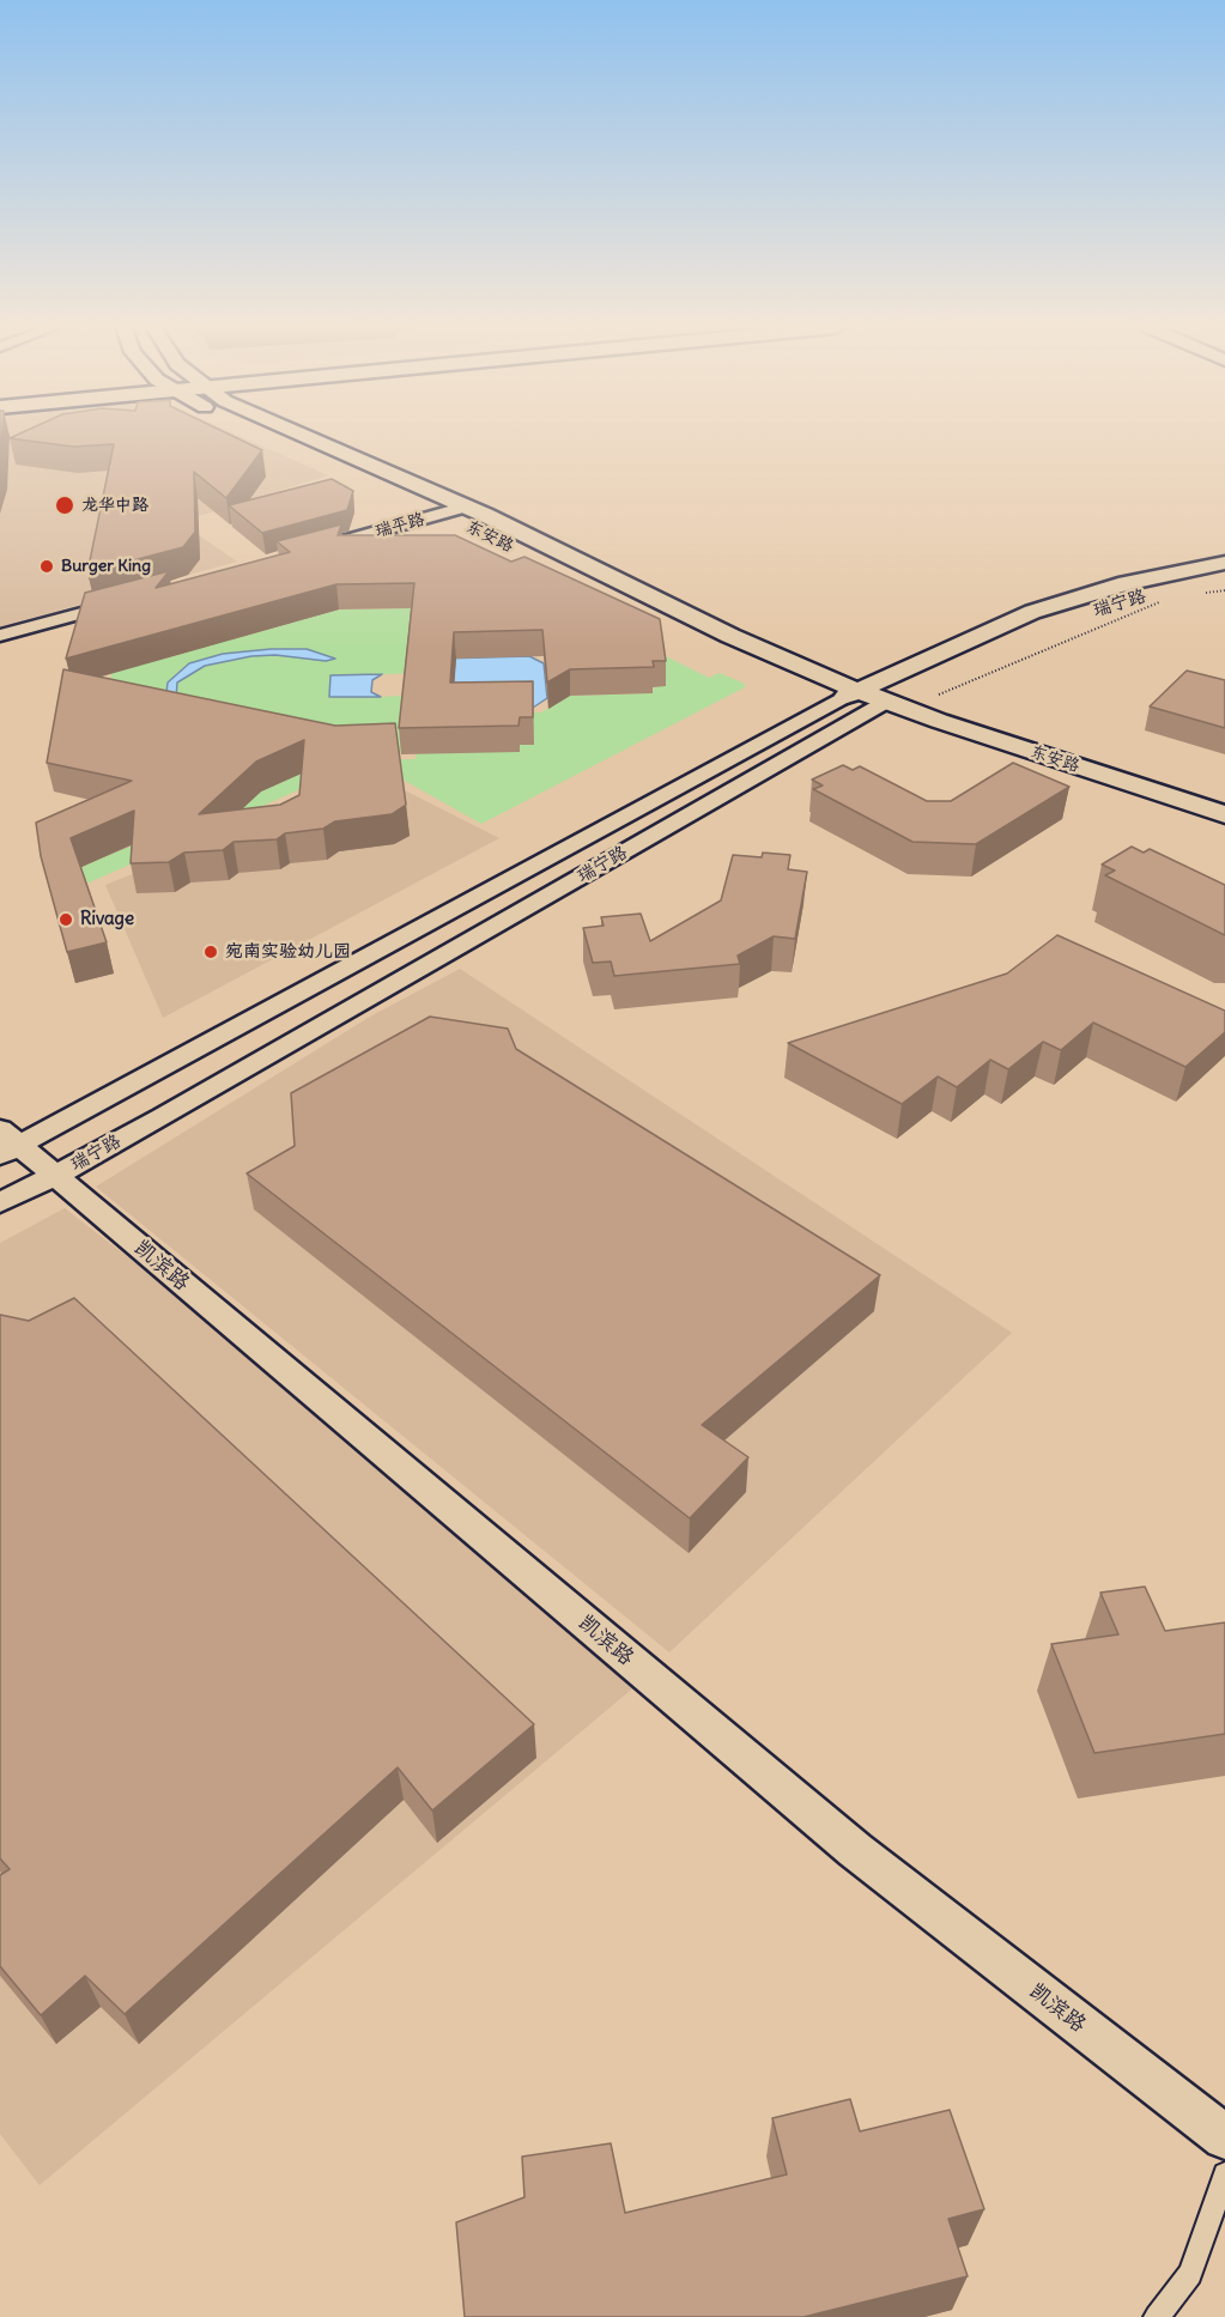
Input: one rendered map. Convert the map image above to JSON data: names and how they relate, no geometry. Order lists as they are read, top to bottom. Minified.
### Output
{"streets":{"street":["瑞平路","东安路","瑞宁路","凯滨路"]},"crossings":[["瑞平路","东安路"],["东安路","瑞宁路"],["瑞宁路","凯滨路"]],"places":["龙华中路","Burger King","Rivage","宛南实验幼儿园"]}
